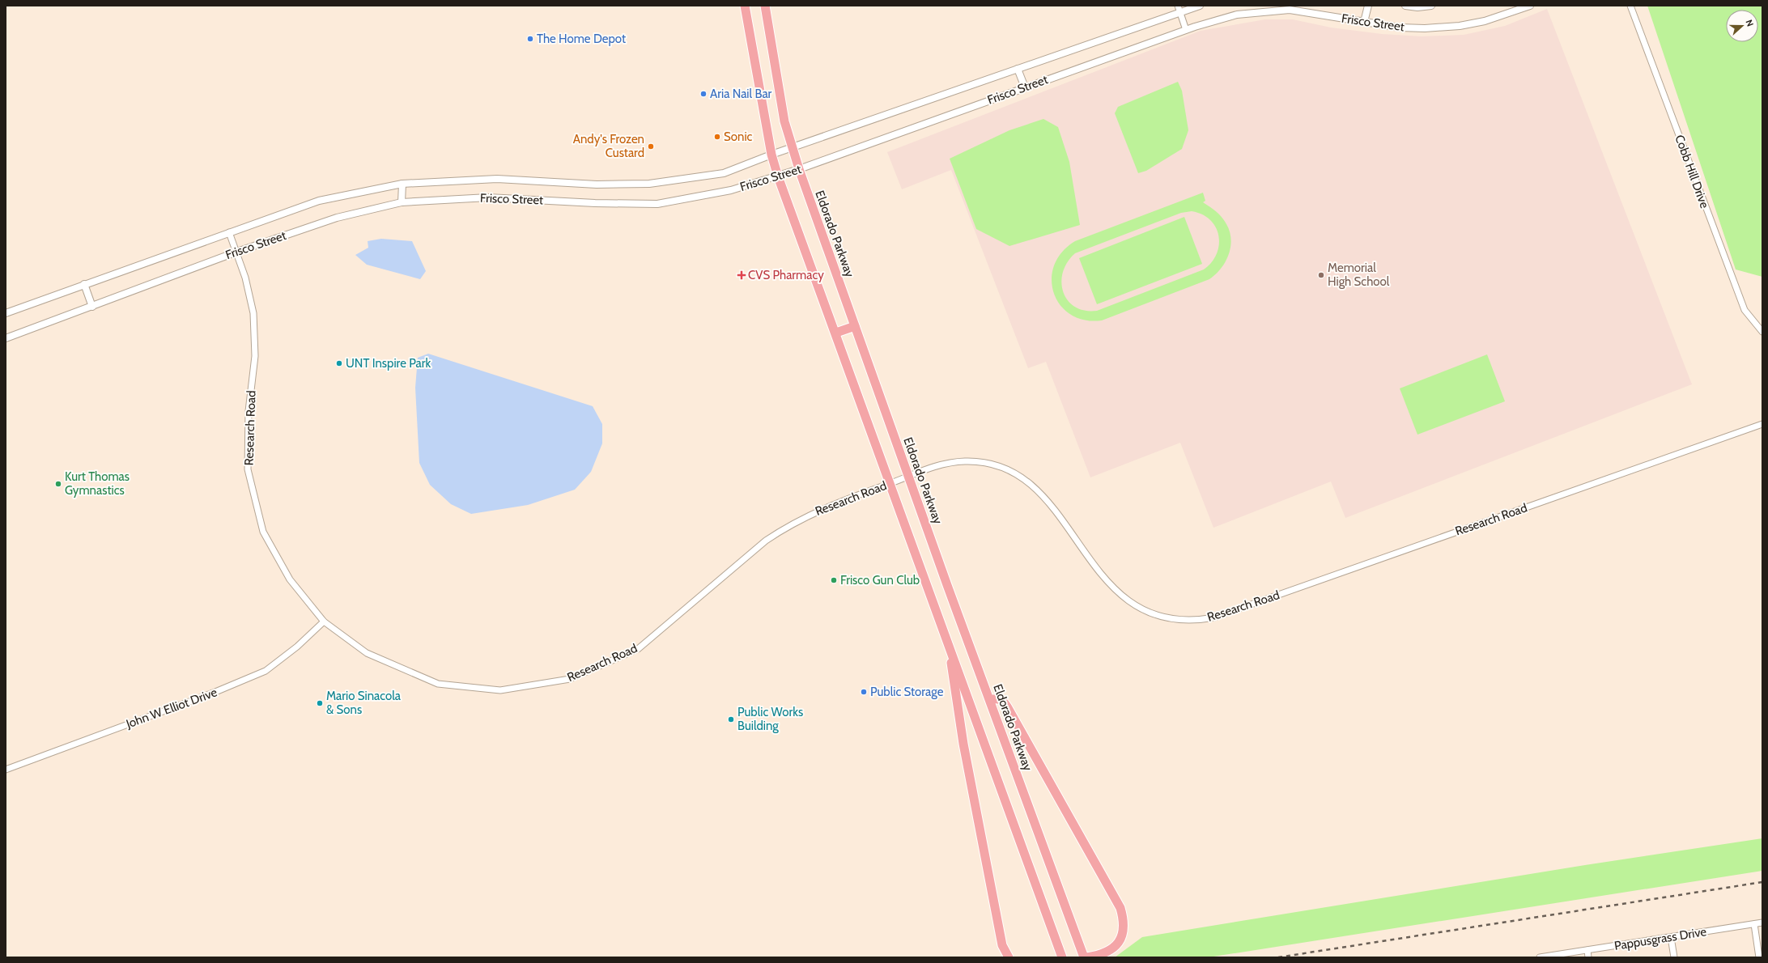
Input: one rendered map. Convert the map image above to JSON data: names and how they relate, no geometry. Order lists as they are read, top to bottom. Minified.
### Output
{"streets":{"main road":["Eldorado Parkway"],"street":["Frisco Street","Cobb Hill Drive","Research Road","John W Elliot Drive","Pappusgrass Drive"]},"crossings":[["Frisco Street","Eldorado Parkway"],["Frisco Street","Research Road"],["Eldorado Parkway","Research Road"],["Research Road","John W Elliot Drive"]],"places":{"other":["The Home Depot","Aria Nail Bar","Sonic","Andy's Frozen Custard","Memorial High School","UNT Inspire Park","Kurt Thomas Gymnastics","Frisco Gun Club","Public Storage","Mario Sinacola & Sons","Public Works Building"],"health":["CVS Pharmacy"]},"north":"right"}
